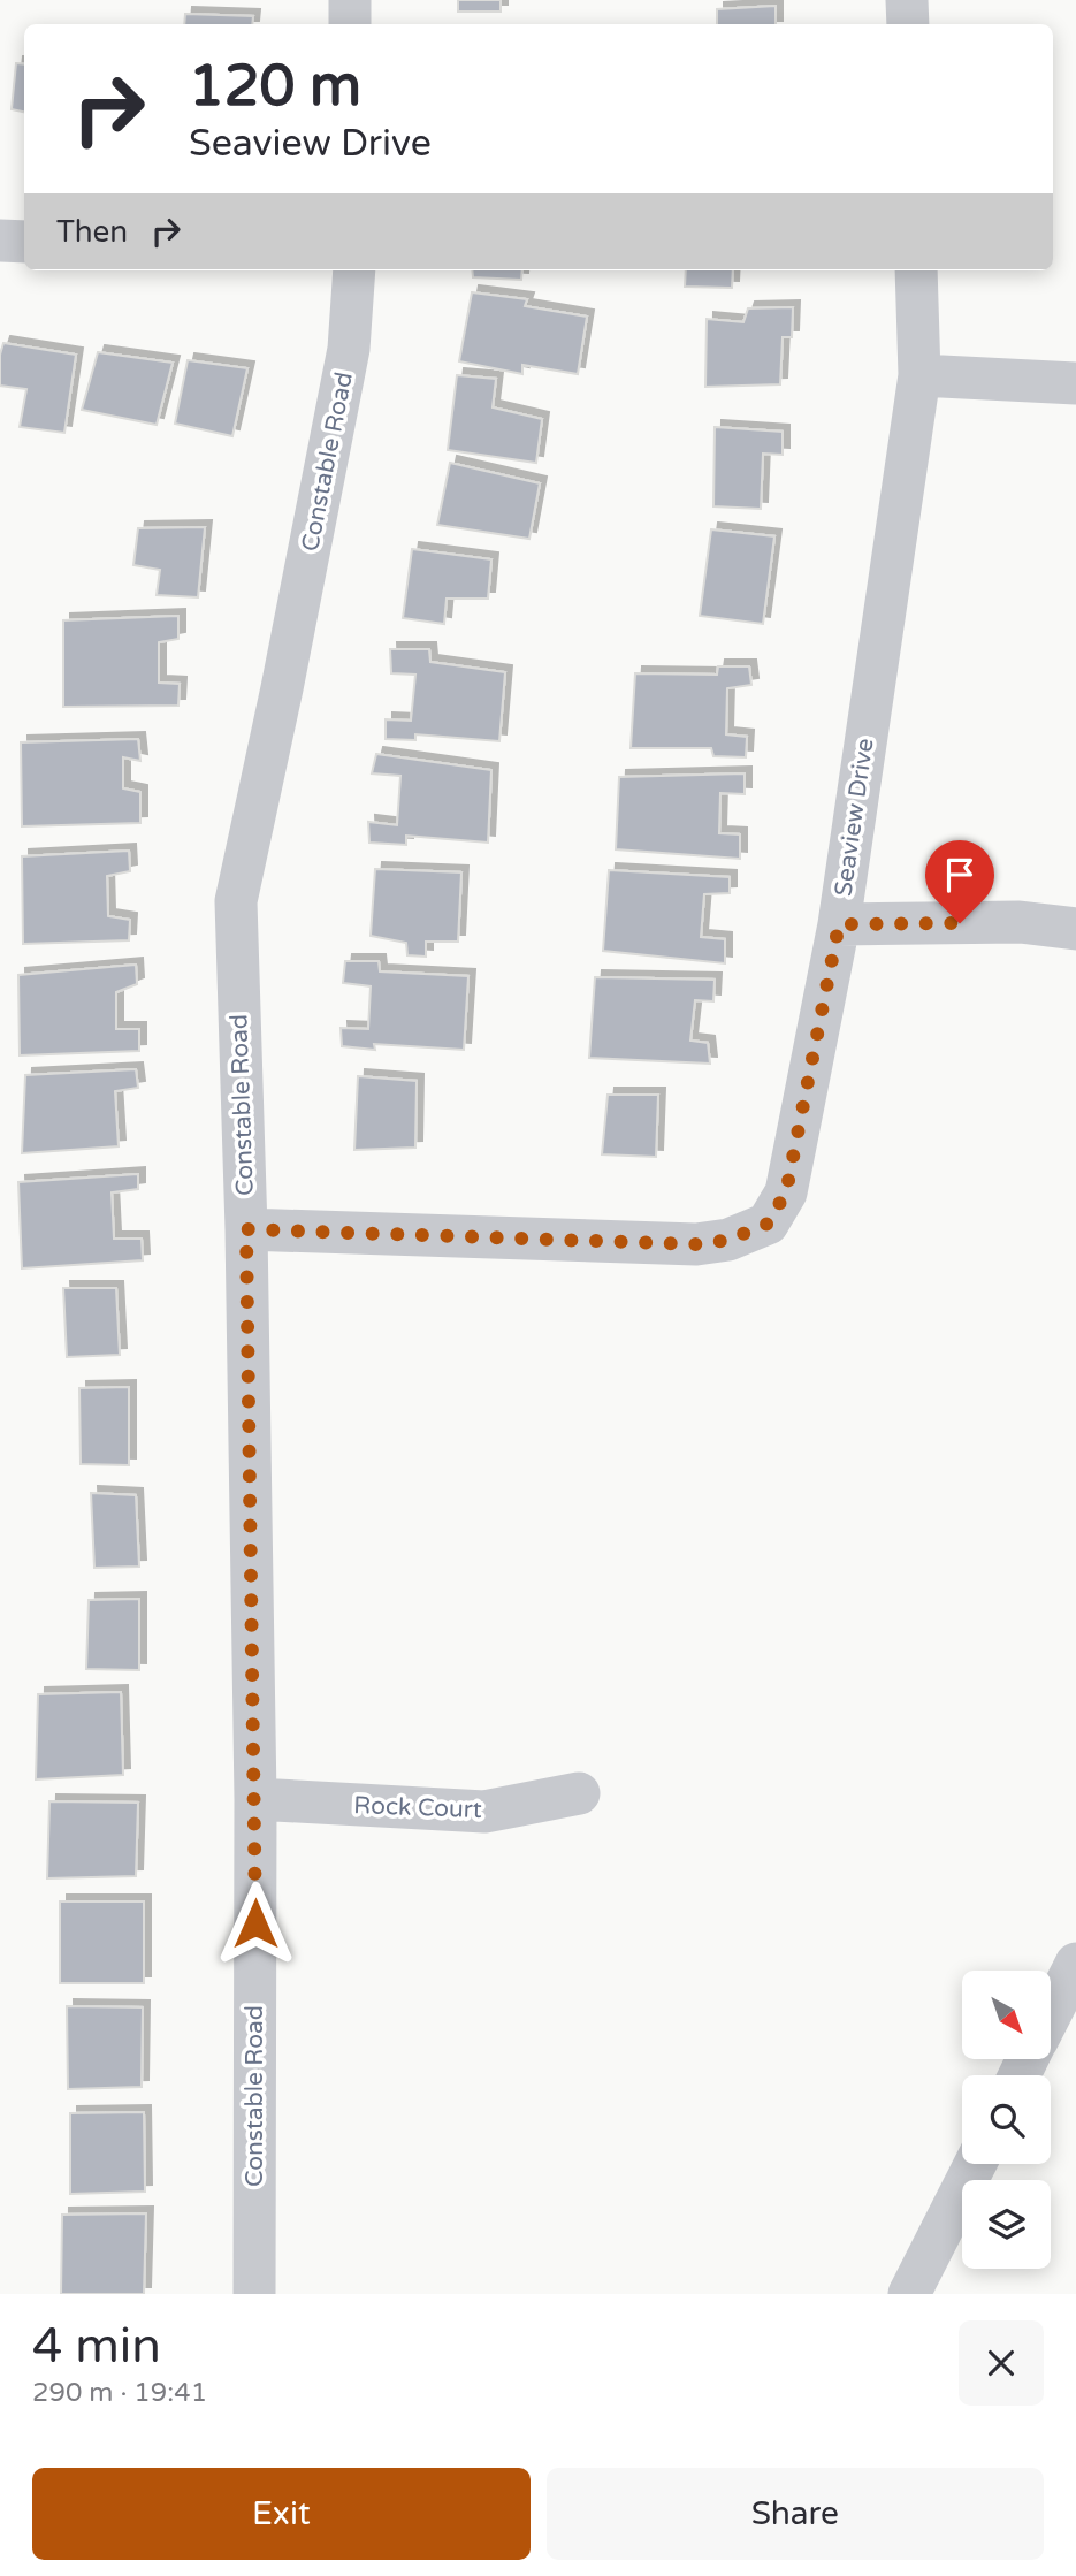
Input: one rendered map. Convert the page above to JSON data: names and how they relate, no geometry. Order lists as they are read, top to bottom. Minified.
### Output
{"streets":{"street":["Constable Road","Seaview Drive","Rock Court"]},"crossings":[["Constable Road","Seaview Drive"],["Constable Road","Rock Court"]],"north":"bottom right","page":{"turn":["120 m","Seaview Drive"],"then":"Then","heading":["4 min","290 m · 19:41"],"buttons":["Exit","Share"]}}
